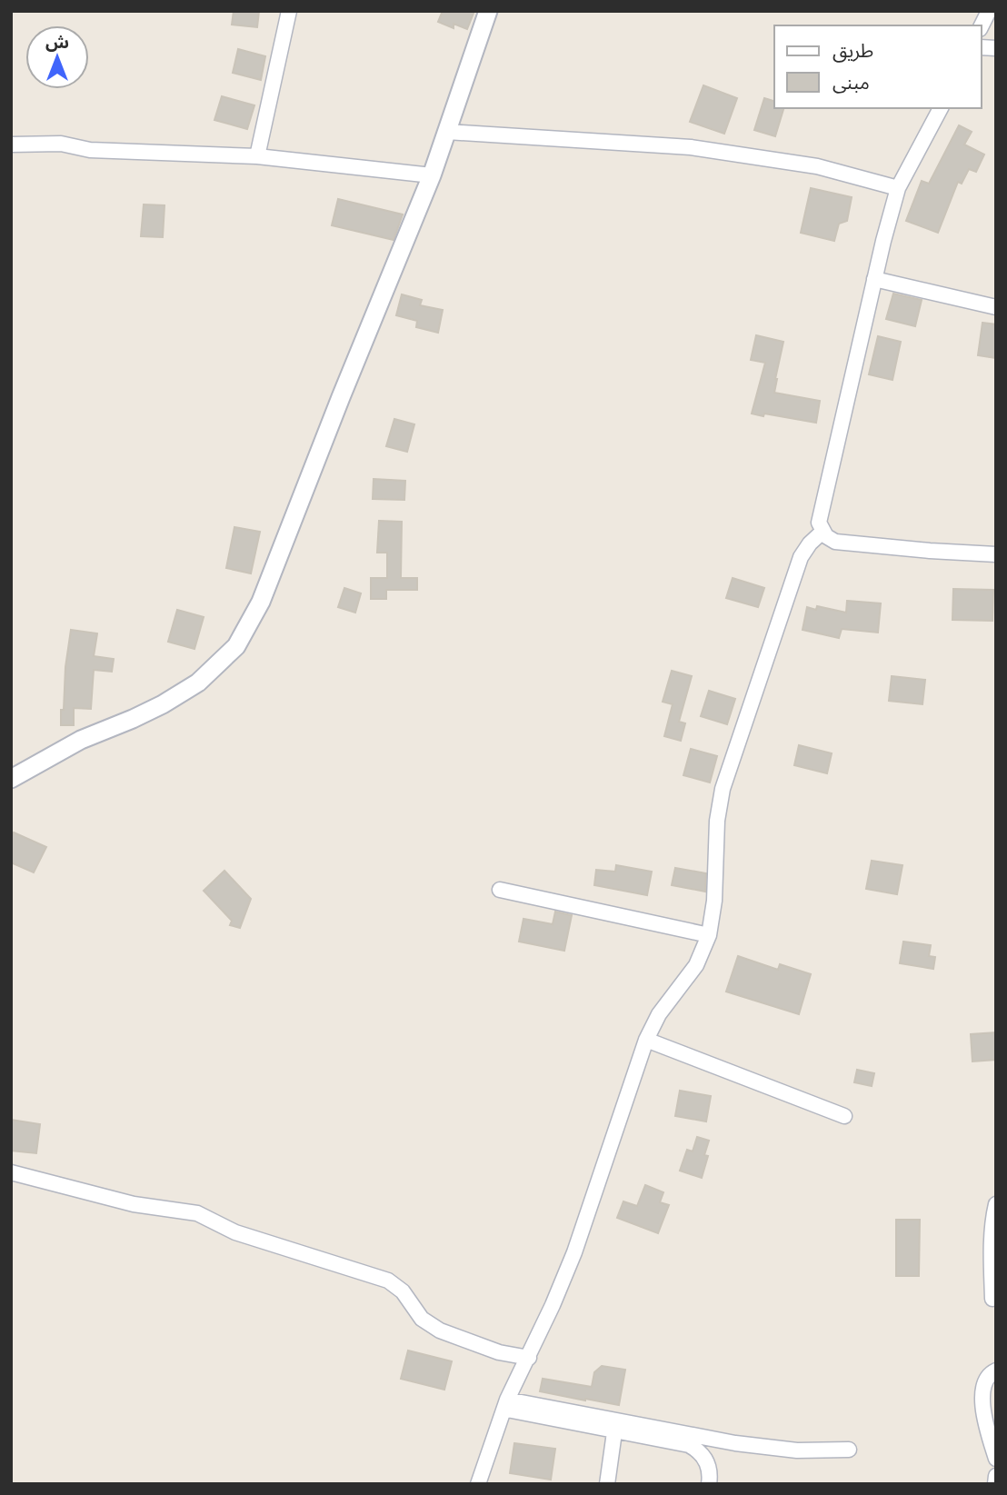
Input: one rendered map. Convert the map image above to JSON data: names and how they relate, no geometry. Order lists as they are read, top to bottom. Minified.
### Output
{"legend":["طريق","مبنى"],"north":"top"}
